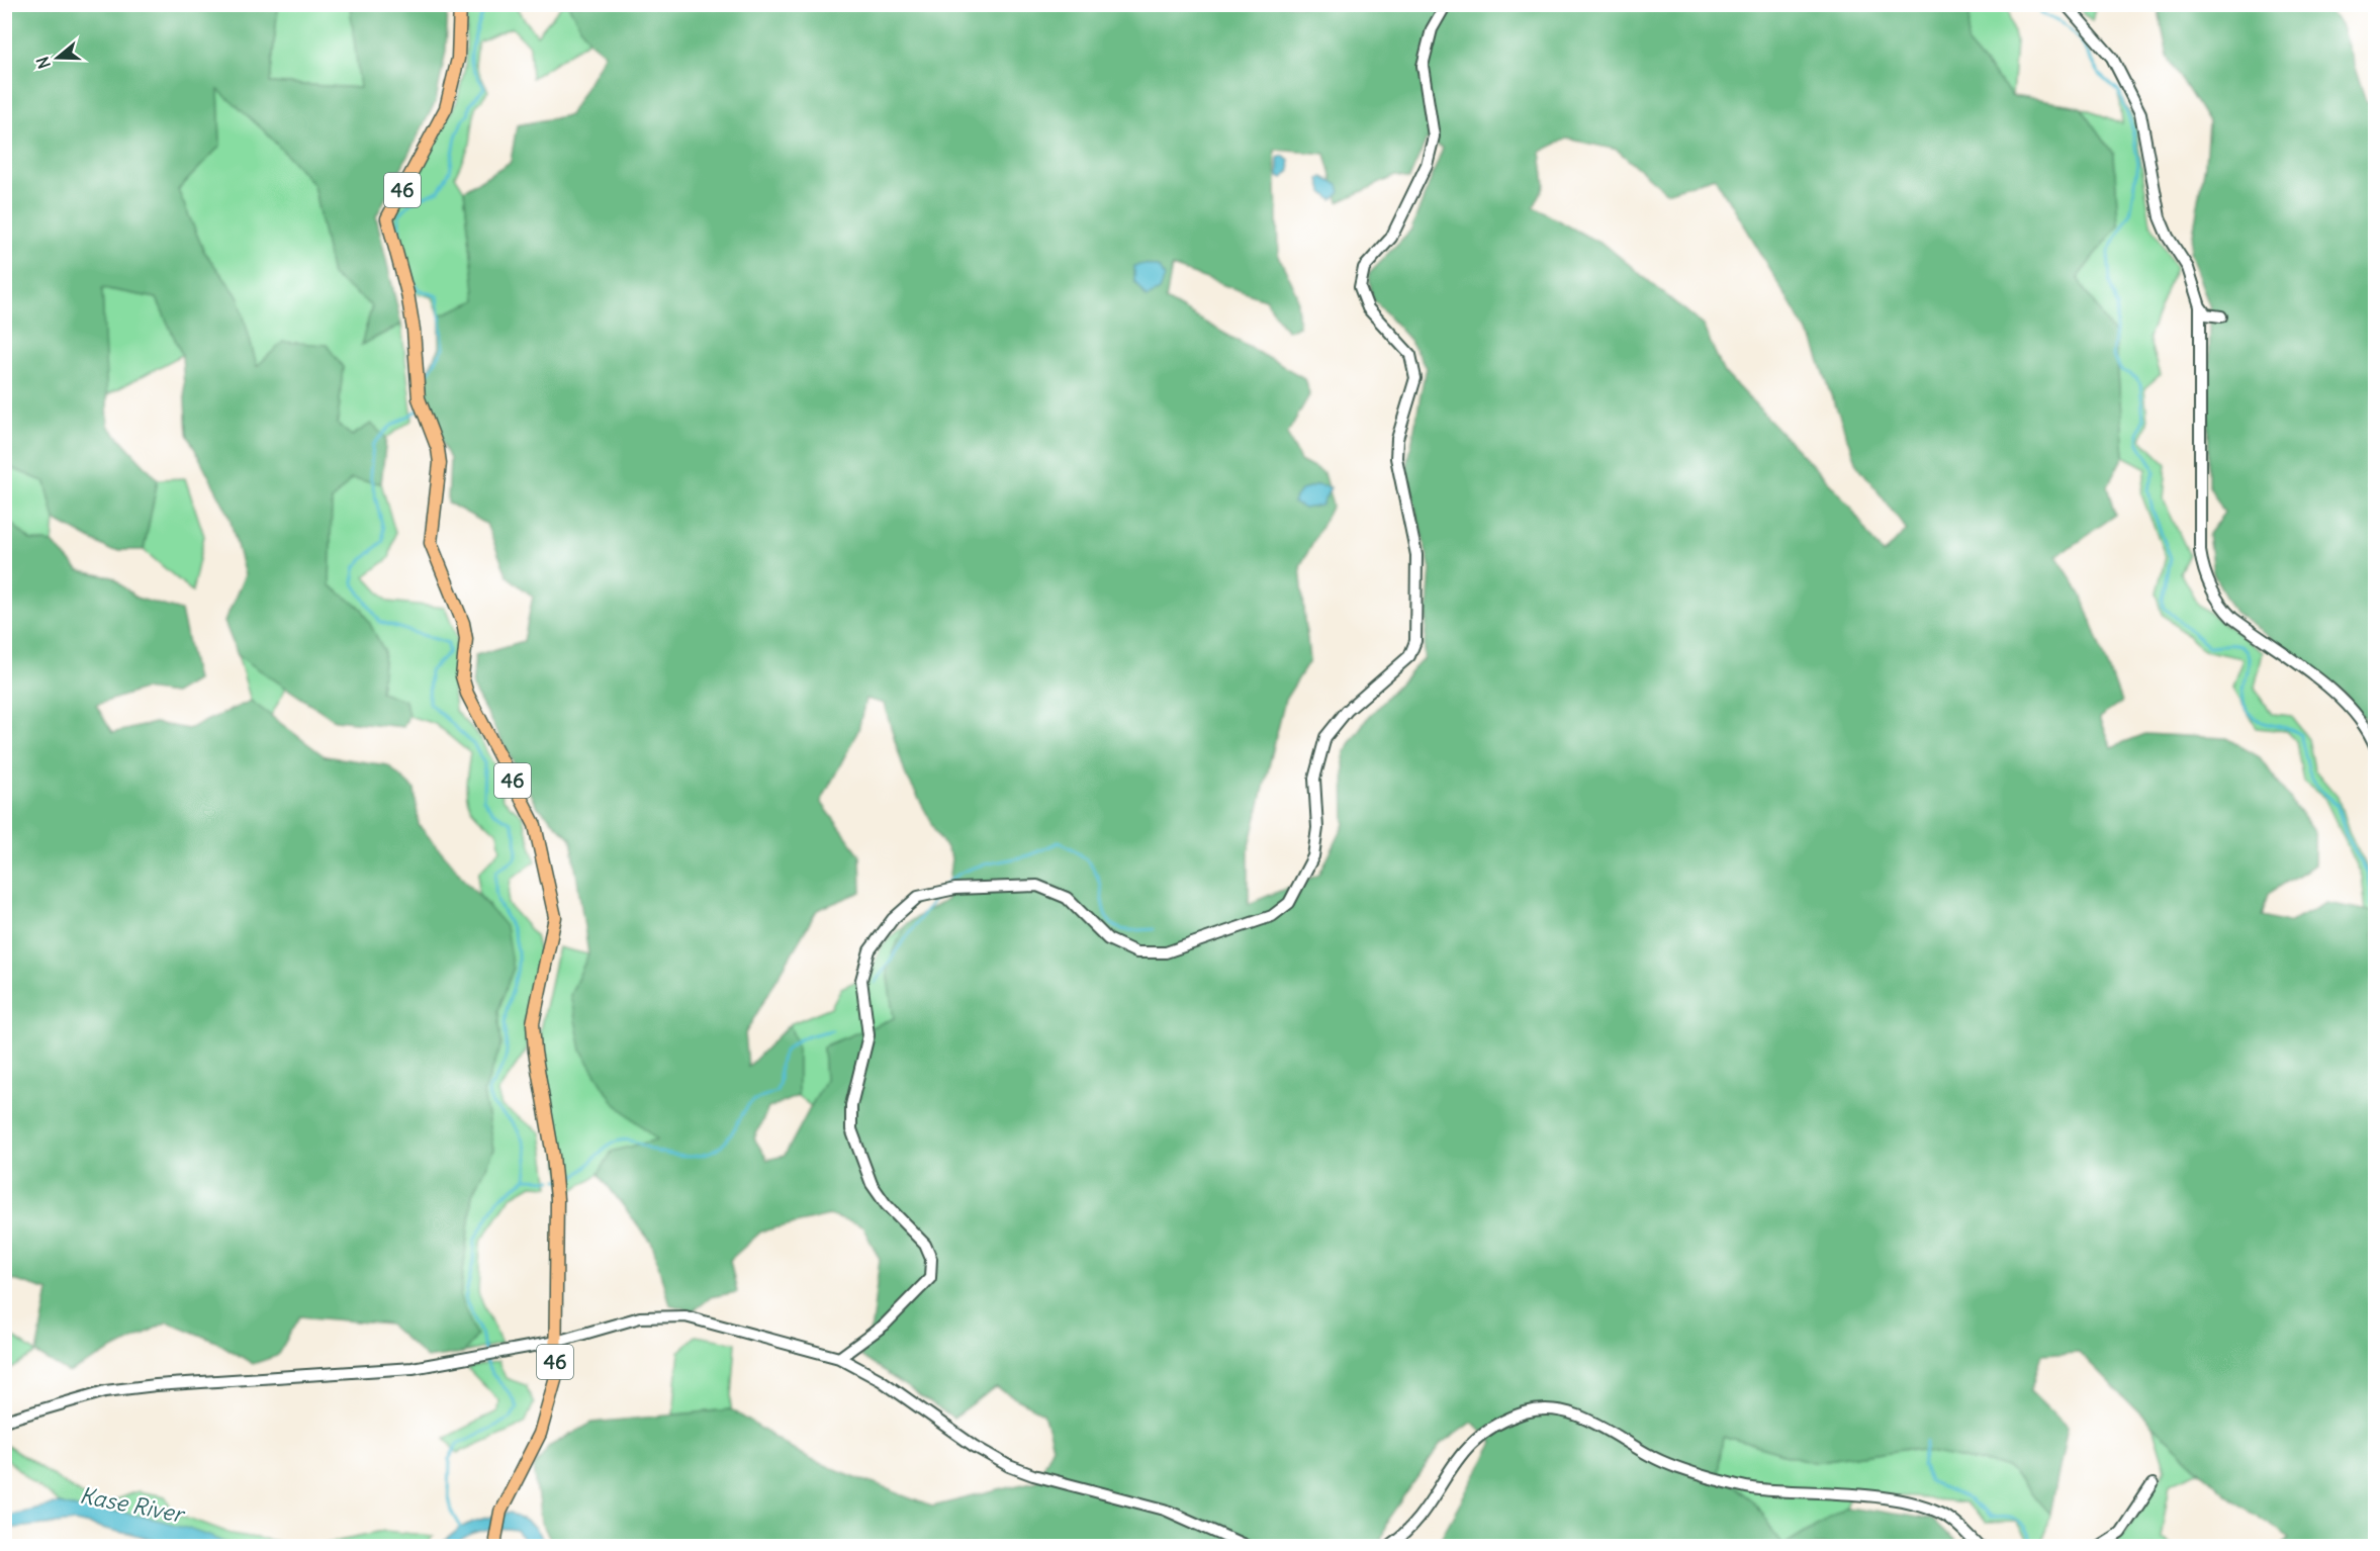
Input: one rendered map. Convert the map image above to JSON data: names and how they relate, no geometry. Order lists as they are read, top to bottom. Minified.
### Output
{"streets":{"main road":["46"]},"water":["Kase River"],"north":"left"}
